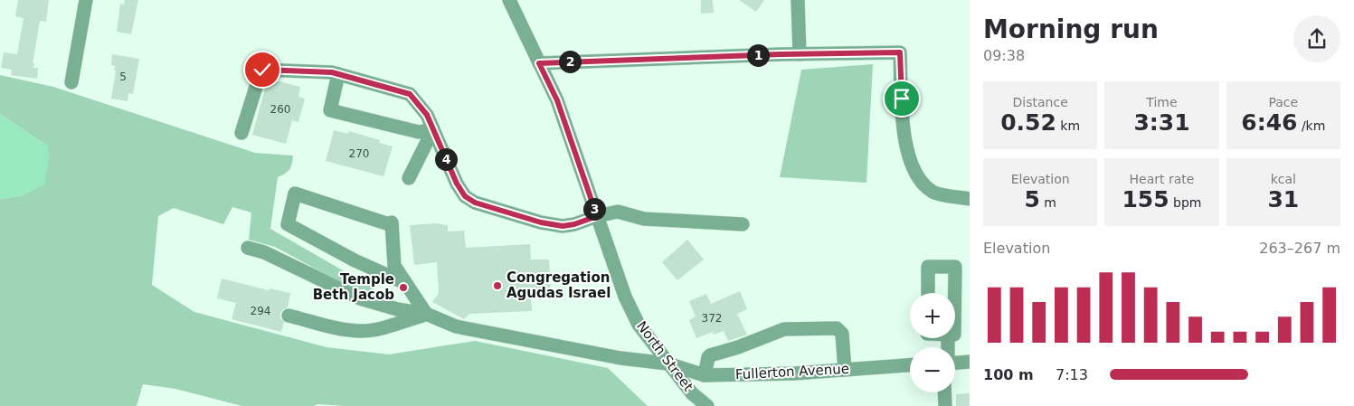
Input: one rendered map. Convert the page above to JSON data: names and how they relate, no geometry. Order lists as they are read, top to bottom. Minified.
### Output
{"streets":{"street":["North Street","Fullerton Avenue"]},"crossings":[["North Street","Fullerton Avenue"]],"places":["Congregation Agudas Israel","Temple Beth Jacob"],"house_numbers":["5","260","270","294","372"],"page":{"heading":["Morning run","09:38"],"pins":["1","2","4","3"],"stats":[["Distance","0.52 km"],["Time","3:31"],["Pace","6:46 /km"],["Elevation","5 m"],["Heart rate","155 bpm"],["kcal","31"]],"chart":["Elevation","263–267 m"],"map_buttons":["+","−"],"list":[{"name":"100 m","note":"7:13"}]}}
